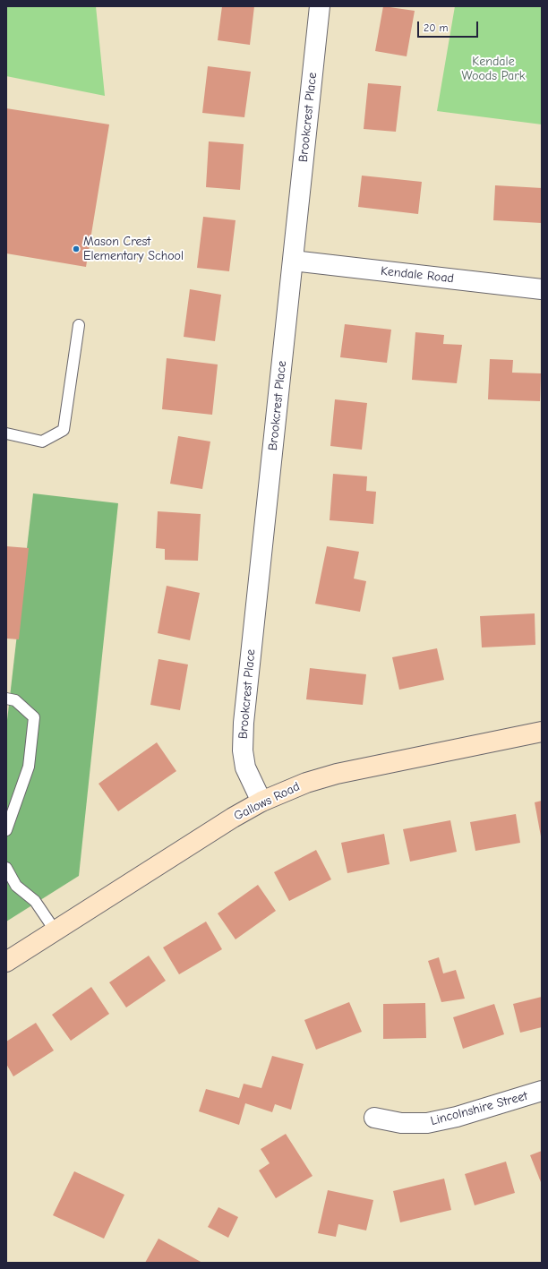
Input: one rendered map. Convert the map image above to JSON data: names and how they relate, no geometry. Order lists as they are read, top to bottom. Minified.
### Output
{"streets":{"main road":["Gallows Road"],"street":["Brookcrest Place","Kendale Road","Lincolnshire Street"]},"crossings":[["Brookcrest Place","Kendale Road"],["Brookcrest Place","Gallows Road"]],"parks":["Kendale Woods Park"],"places":["Mason Crest Elementary School"],"scale_bar":"20 m"}
